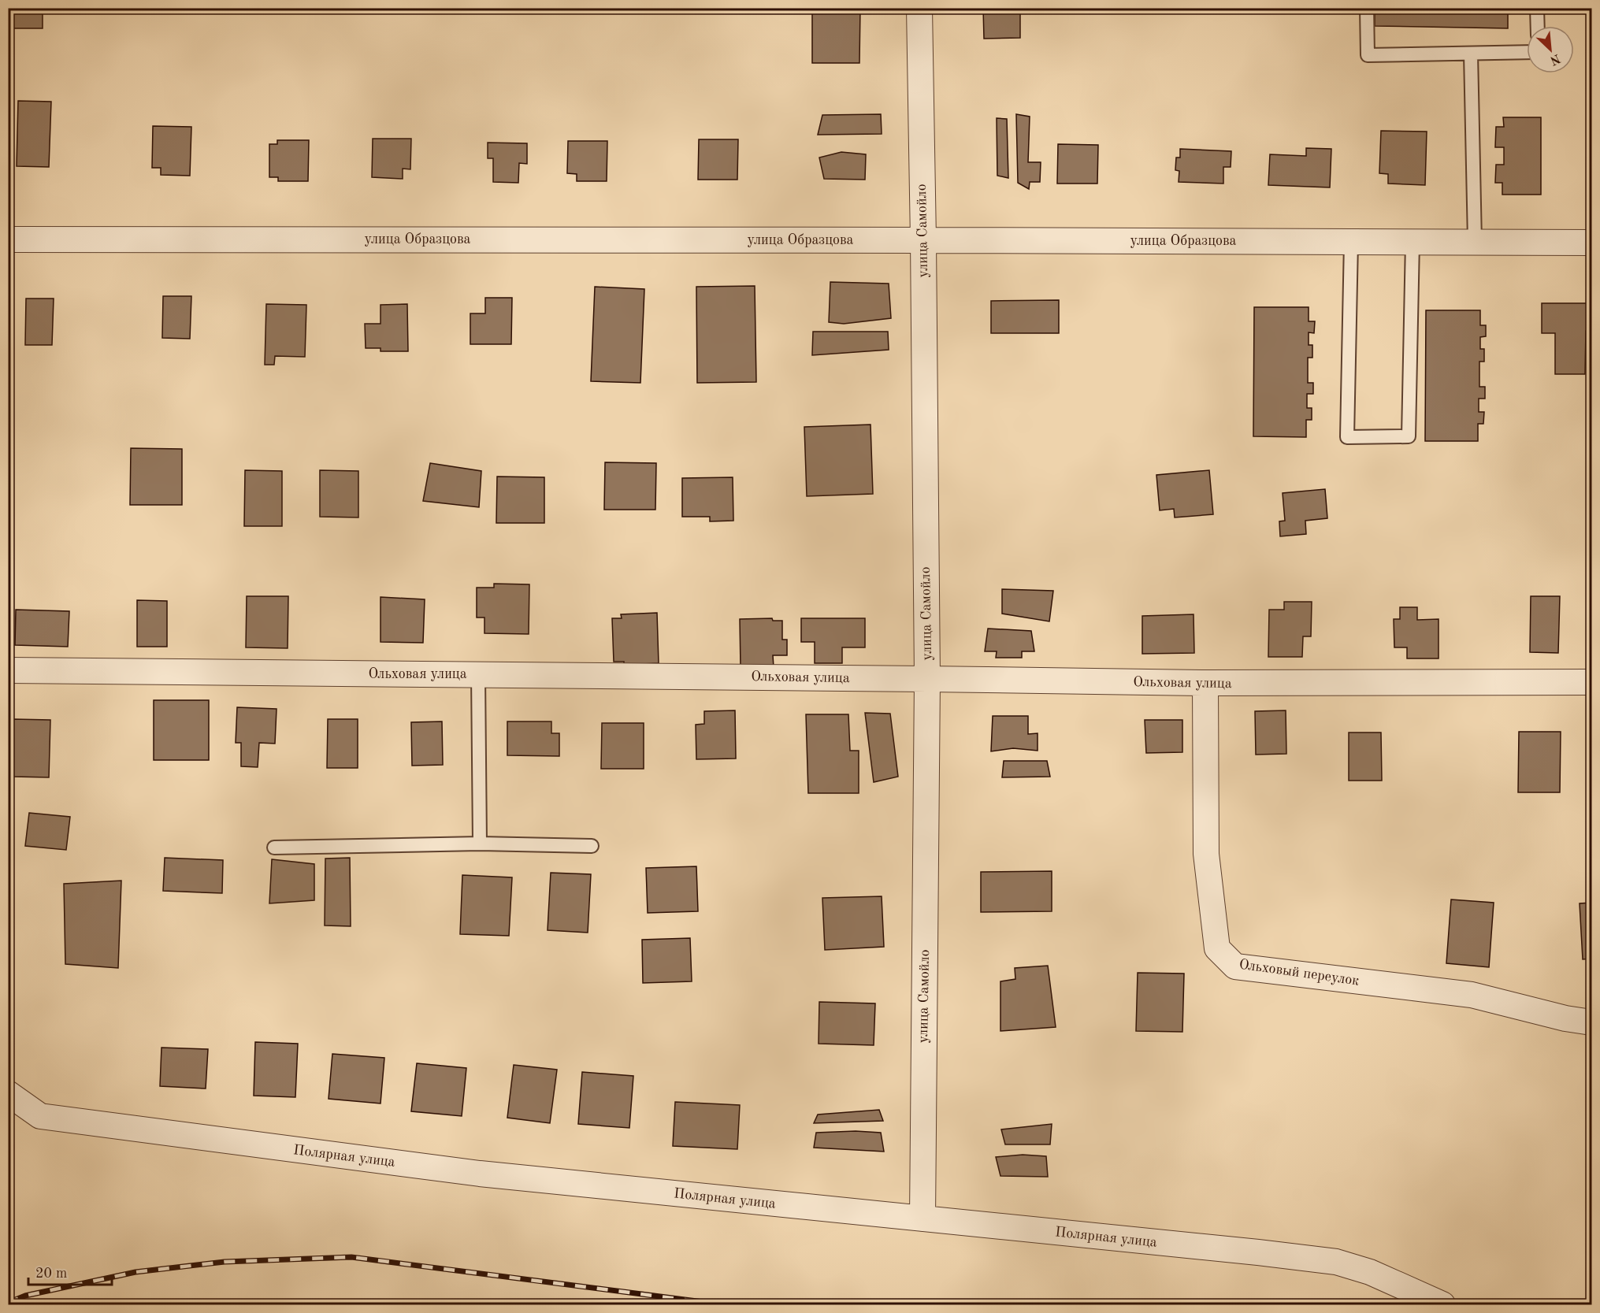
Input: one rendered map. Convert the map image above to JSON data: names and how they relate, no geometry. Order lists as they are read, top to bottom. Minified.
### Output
{"streets":{"street":["улица Самойло","улица Образцова","Ольховая улица","Ольховый переулок","Полярная улица"]},"crossings":[["улица Самойло","улица Образцова"],["улица Самойло","Ольховая улица"],["улица Самойло","Полярная улица"],["Ольховая улица","Ольховый переулок"]],"scale_bar":"20 m","north":"bottom right"}
